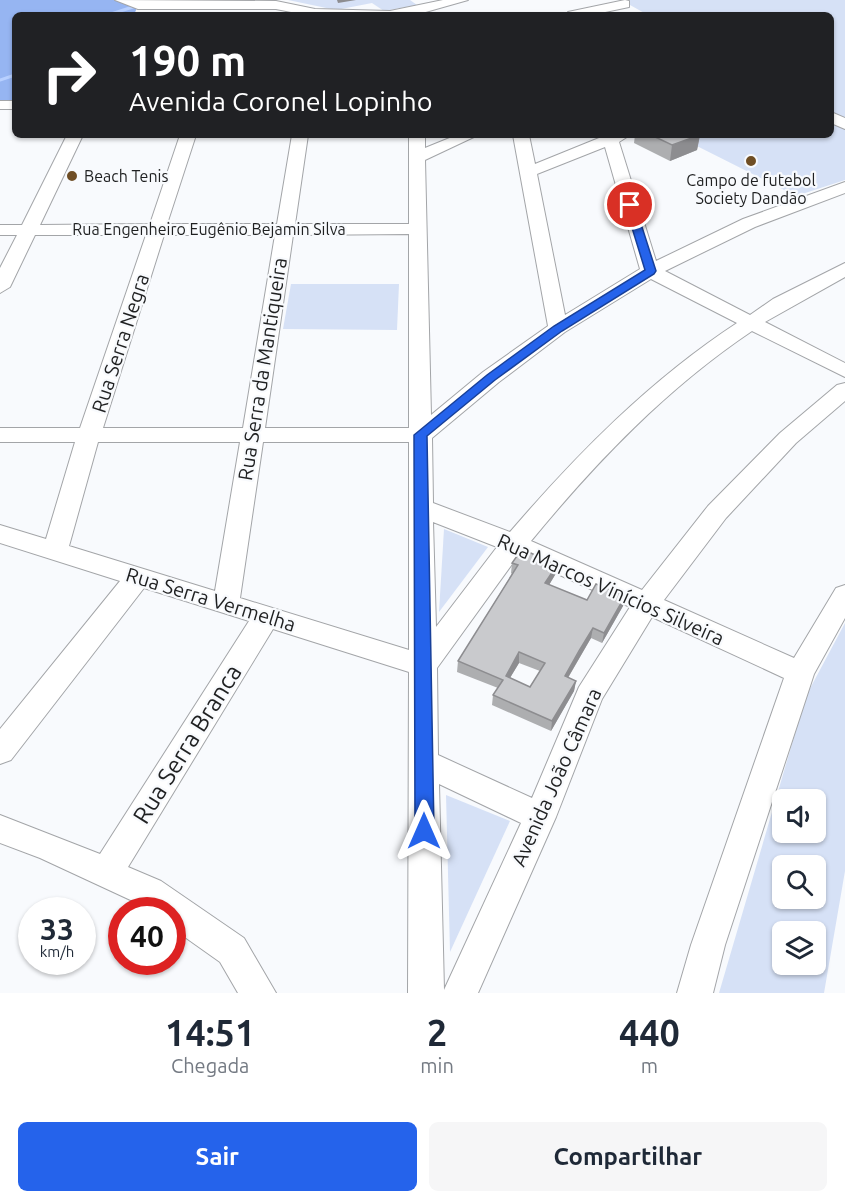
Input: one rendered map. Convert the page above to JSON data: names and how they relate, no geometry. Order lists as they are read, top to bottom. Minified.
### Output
{"streets":{"street":["Rua Engenheiro Eugênio Bejamin Silva","Rua Serra Negra","Rua Serra da Mantiqueira","Rua Marcos Vinícios Silveira","Rua Serra Vermelha","Rua Serra Branca","Avenida João Câmara"]},"crossings":[["Rua Engenheiro Eugênio Bejamin Silva","Rua Serra Negra"],["Rua Engenheiro Eugênio Bejamin Silva","Rua Serra da Mantiqueira"],["Rua Serra Negra","Rua Serra Vermelha"],["Rua Serra da Mantiqueira","Rua Serra Vermelha"],["Rua Marcos Vinícios Silveira","Avenida João Câmara"],["Rua Serra Vermelha","Rua Serra Branca"]],"places":["Campo de futebol Society Dandão","Beach Tenis"],"page":{"turn":["190 m","Avenida Coronel Lopinho"],"speed":"33 km/h","limit":"40","eta":["14:51","Chegada","2","min","440","m"],"buttons":["Sair","Compartilhar"]}}
